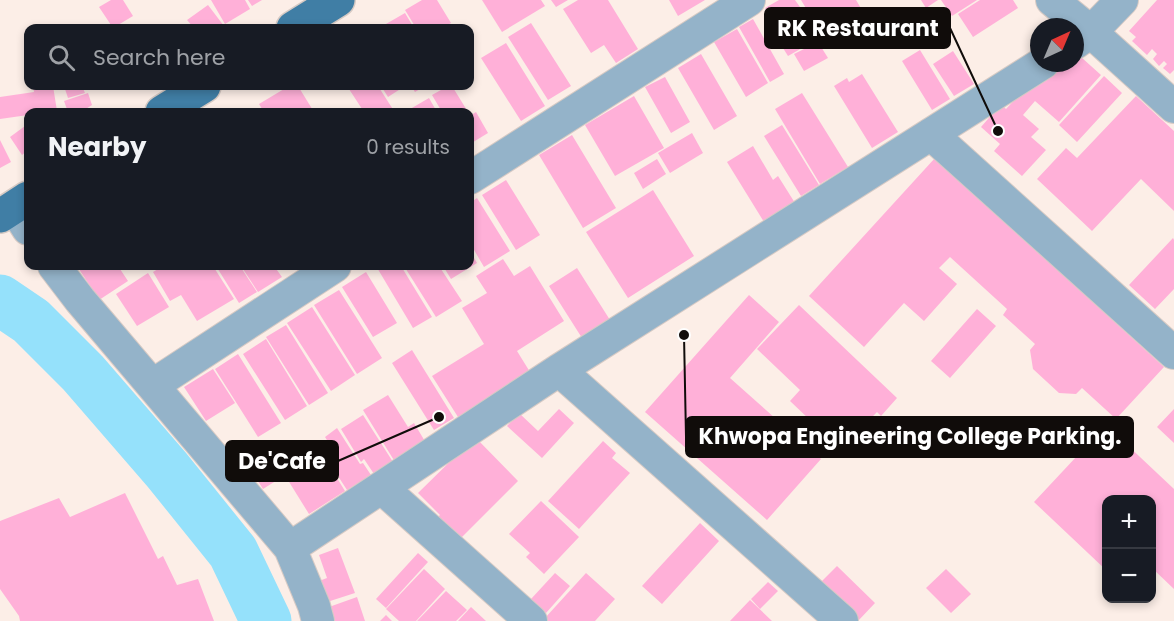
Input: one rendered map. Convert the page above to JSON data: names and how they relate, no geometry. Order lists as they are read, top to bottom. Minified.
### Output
{"places":["RK Restaurant","Khwopa Engineering College Parking.","De'Cafe"],"north":"top right","page":{"search":"Search here","heading":["Nearby","0 results"],"map_buttons":["+","−"]}}
